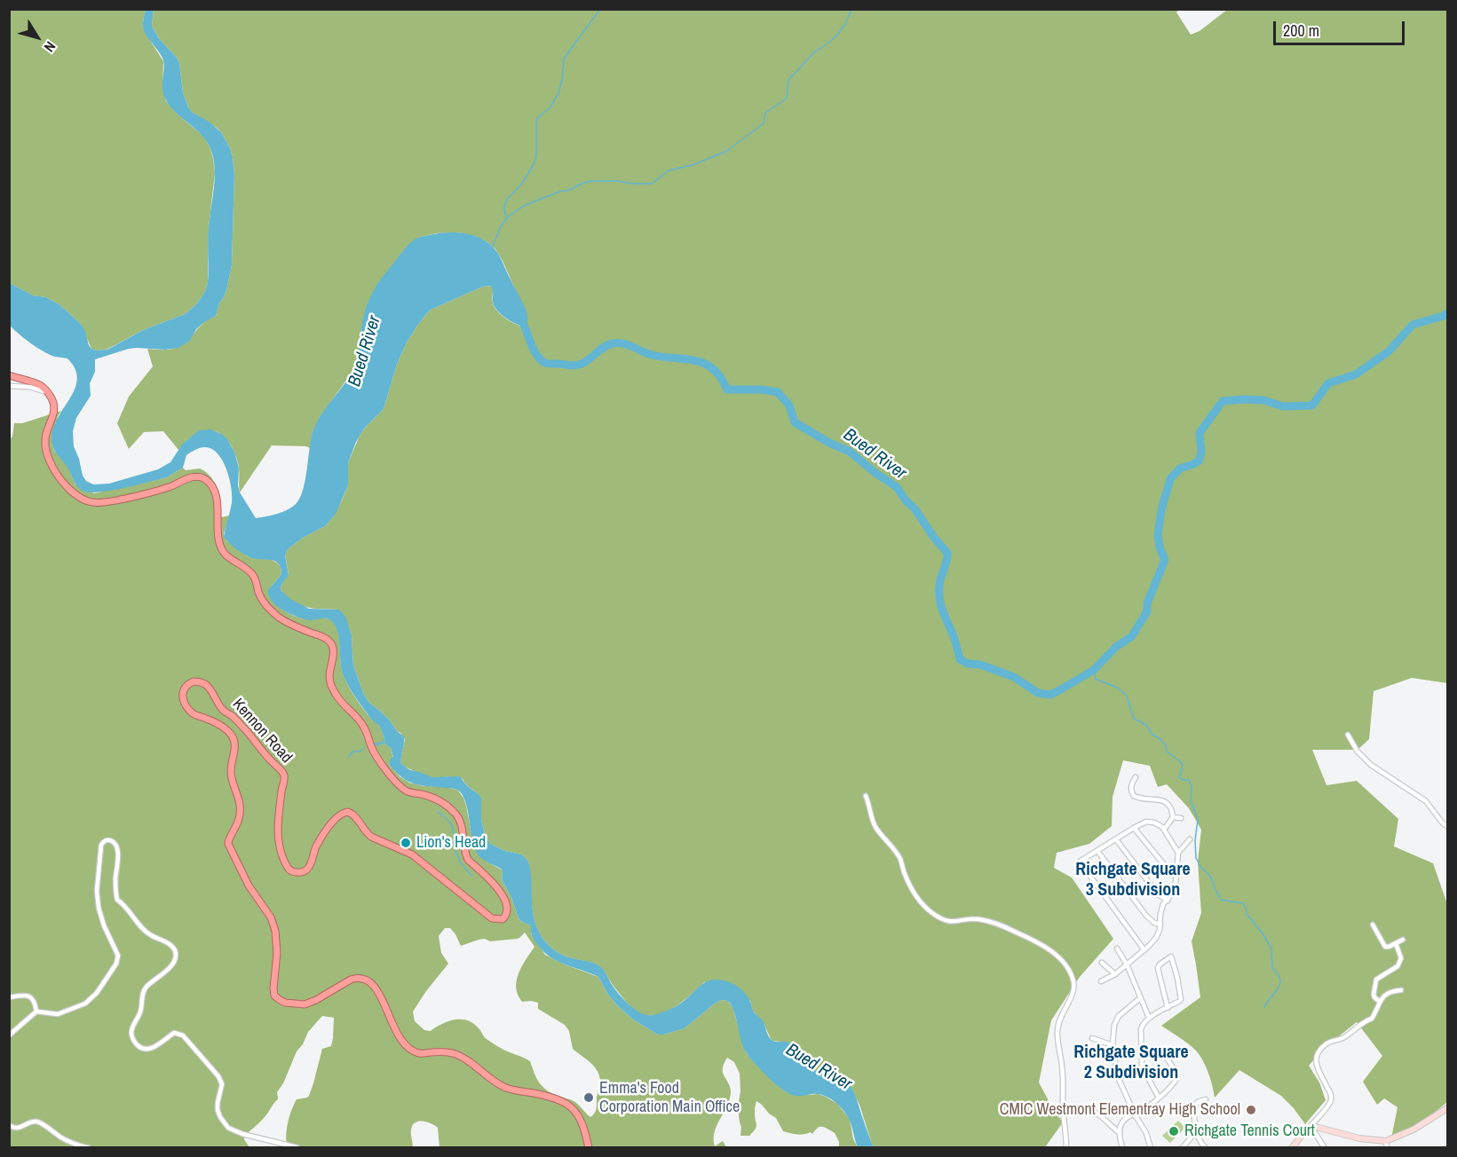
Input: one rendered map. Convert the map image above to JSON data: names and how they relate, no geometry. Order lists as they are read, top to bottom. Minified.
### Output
{"streets":{"highway":["Kennon Road"]},"districts":["Richgate Square 3 Subdivision","Richgate Square 2 Subdivision"],"water":["Bued River"],"places":["Lion's Head","Emma's Food Corporation Main Office","CMIC Westmont Elementray High School","Richgate Tennis Court"],"scale_bar":"200 m","north":"bottom right"}
